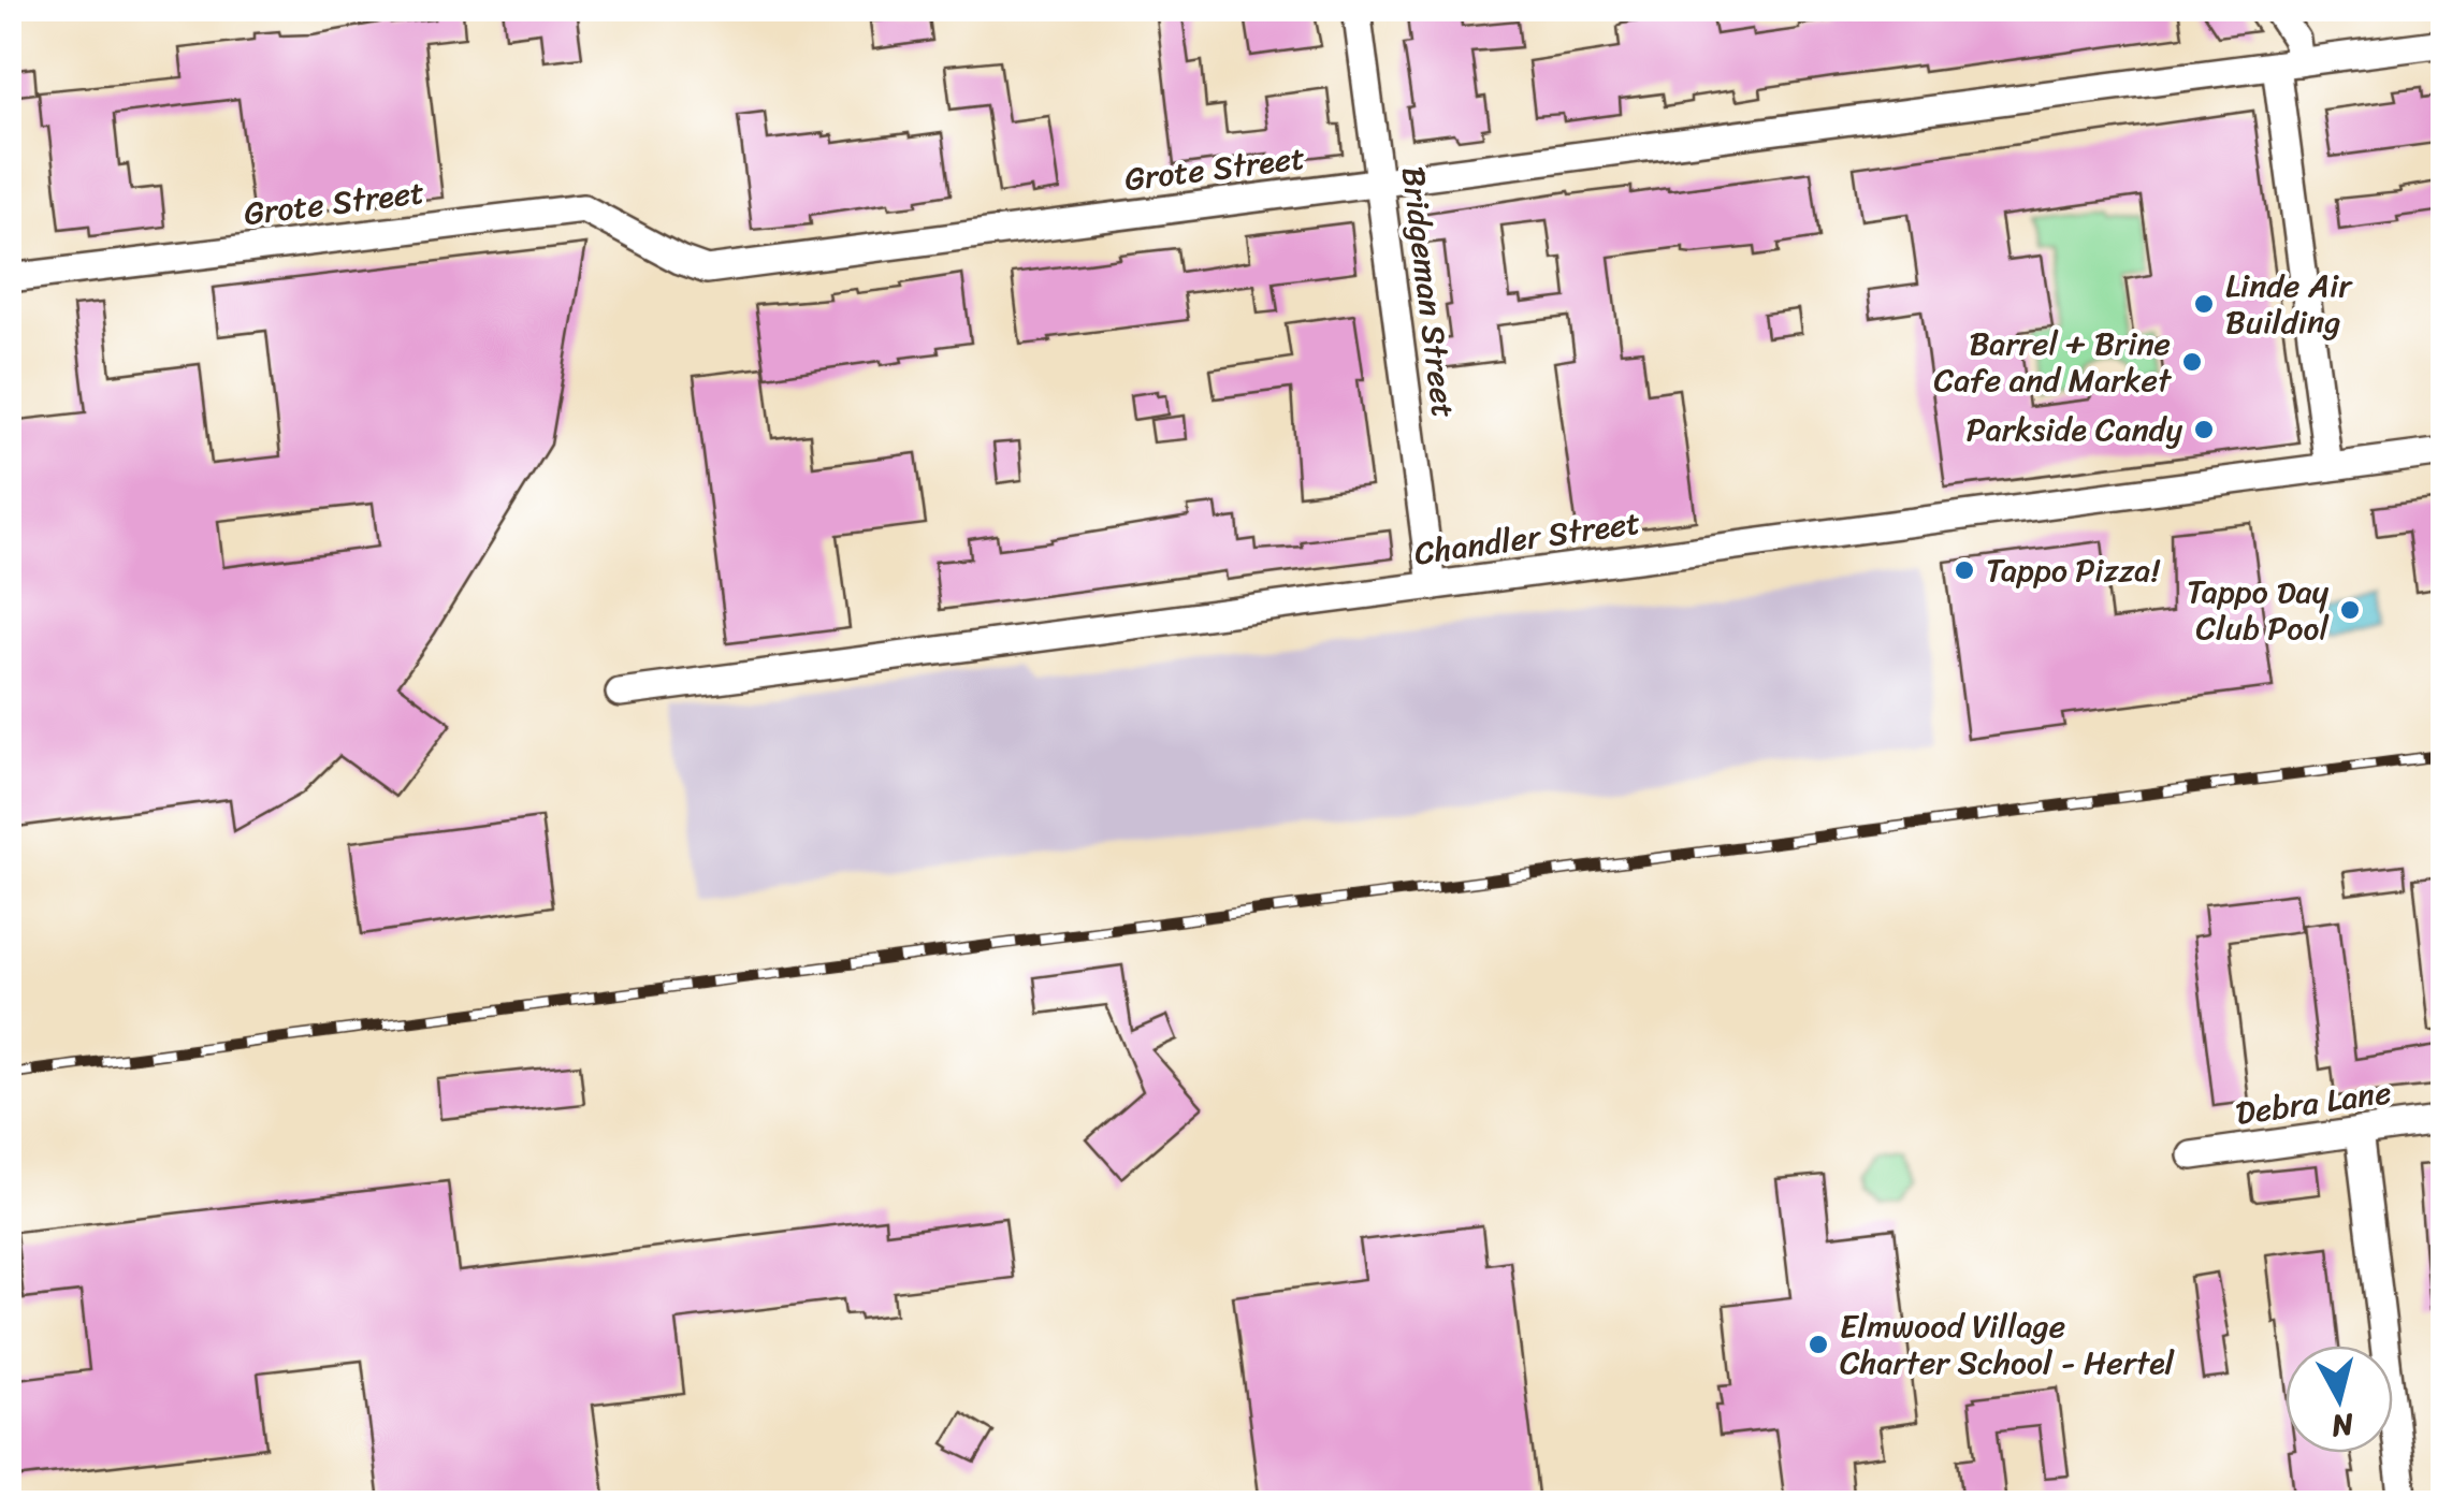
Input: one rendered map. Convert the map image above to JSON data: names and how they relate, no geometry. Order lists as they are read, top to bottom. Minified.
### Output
{"streets":{"street":["Grote Street","Bridgeman Street","Chandler Street","Debra Lane"]},"crossings":[["Grote Street","Bridgeman Street"],["Bridgeman Street","Chandler Street"]],"places":["Linde Air Building","Barrel + Brine Cafe and Market","Parkside Candy","Tappo Pizza!","Tappo Day Club Pool","Elmwood Village Charter School - Hertel"],"north":"bottom"}
